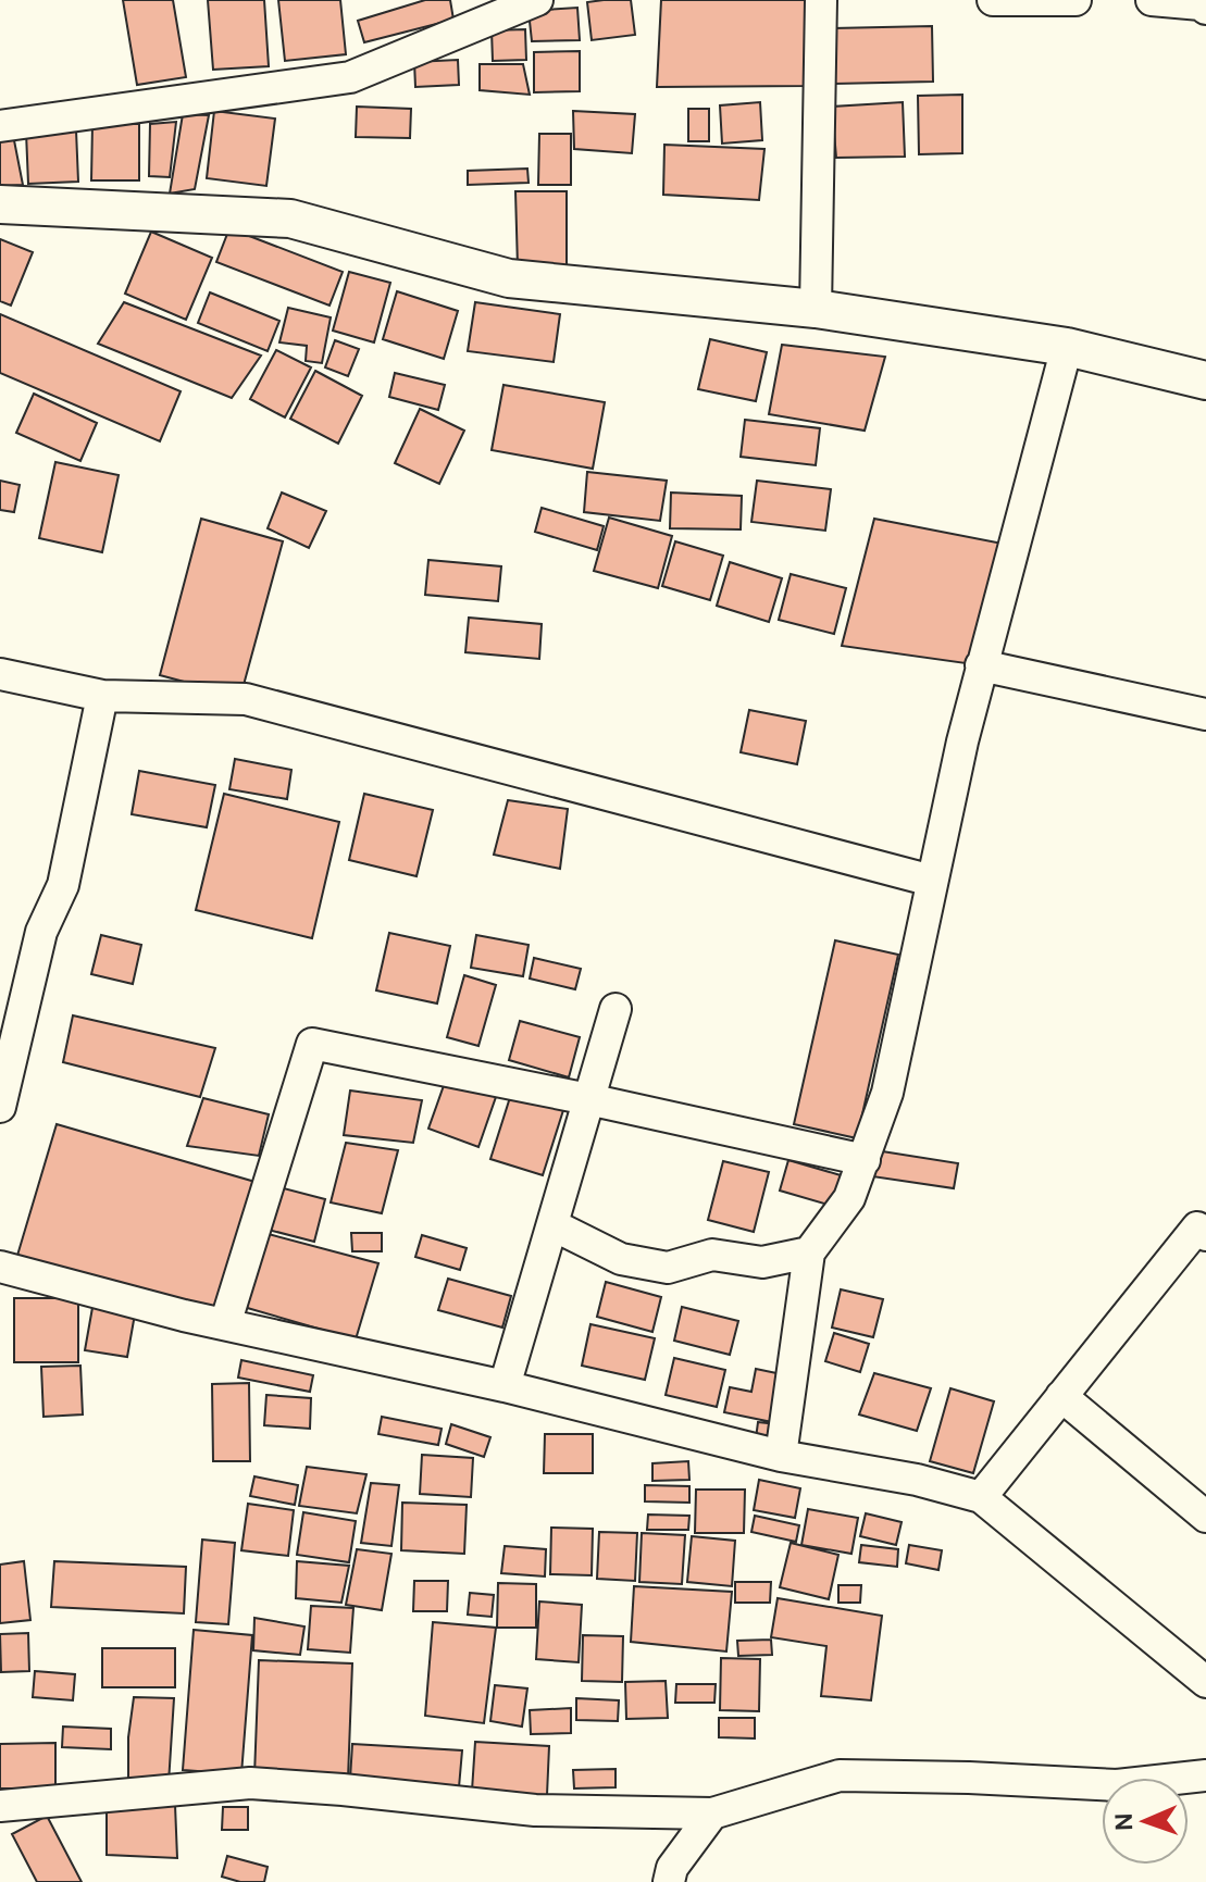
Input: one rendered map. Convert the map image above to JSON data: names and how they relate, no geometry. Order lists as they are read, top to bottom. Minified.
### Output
{"north":"left"}
